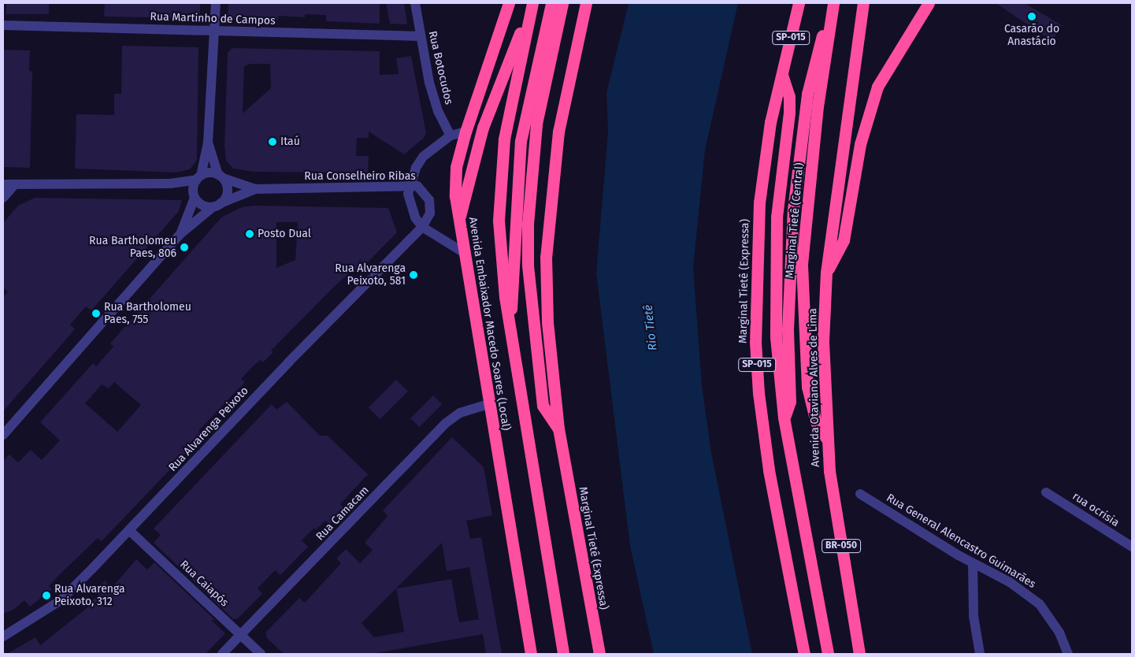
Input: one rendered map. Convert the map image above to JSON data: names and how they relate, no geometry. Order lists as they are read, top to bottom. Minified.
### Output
{"streets":{"highway":["SP-015","Marginal Tietê (Central)","Marginal Tietê (Expressa)","Avenida Embaixador Macedo Soares (Local)","Avenida Otaviano Alves de Lima","BR-050"],"street":["Rua Martinho de Campos","Rua Botocudos","Rua Conselheiro Ribas","Rua Alvarenga Peixoto","rua ocrisia","Rua Camacam","Rua General Alencastro Guimarães","Rua Caiapós"]},"crossings":[["Rua Martinho de Campos","Rua Botocudos"],["Rua Conselheiro Ribas","Rua Alvarenga Peixoto"],["Marginal Tietê (Central)","Avenida Otaviano Alves de Lima"],["Avenida Embaixador Macedo Soares (Local)","Rua Camacam"],["Rua Alvarenga Peixoto","Rua Caiapós"],["Rua Camacam","Rua Caiapós"]],"water":["Rio Tietê"],"places":["Casarão do Anastácio","Itaú","Posto Dual","Rua Bartholomeu Paes, 806","Rua Alvarenga Peixoto, 581","Rua Bartholomeu Paes, 755","Rua Alvarenga Peixoto, 312"]}
